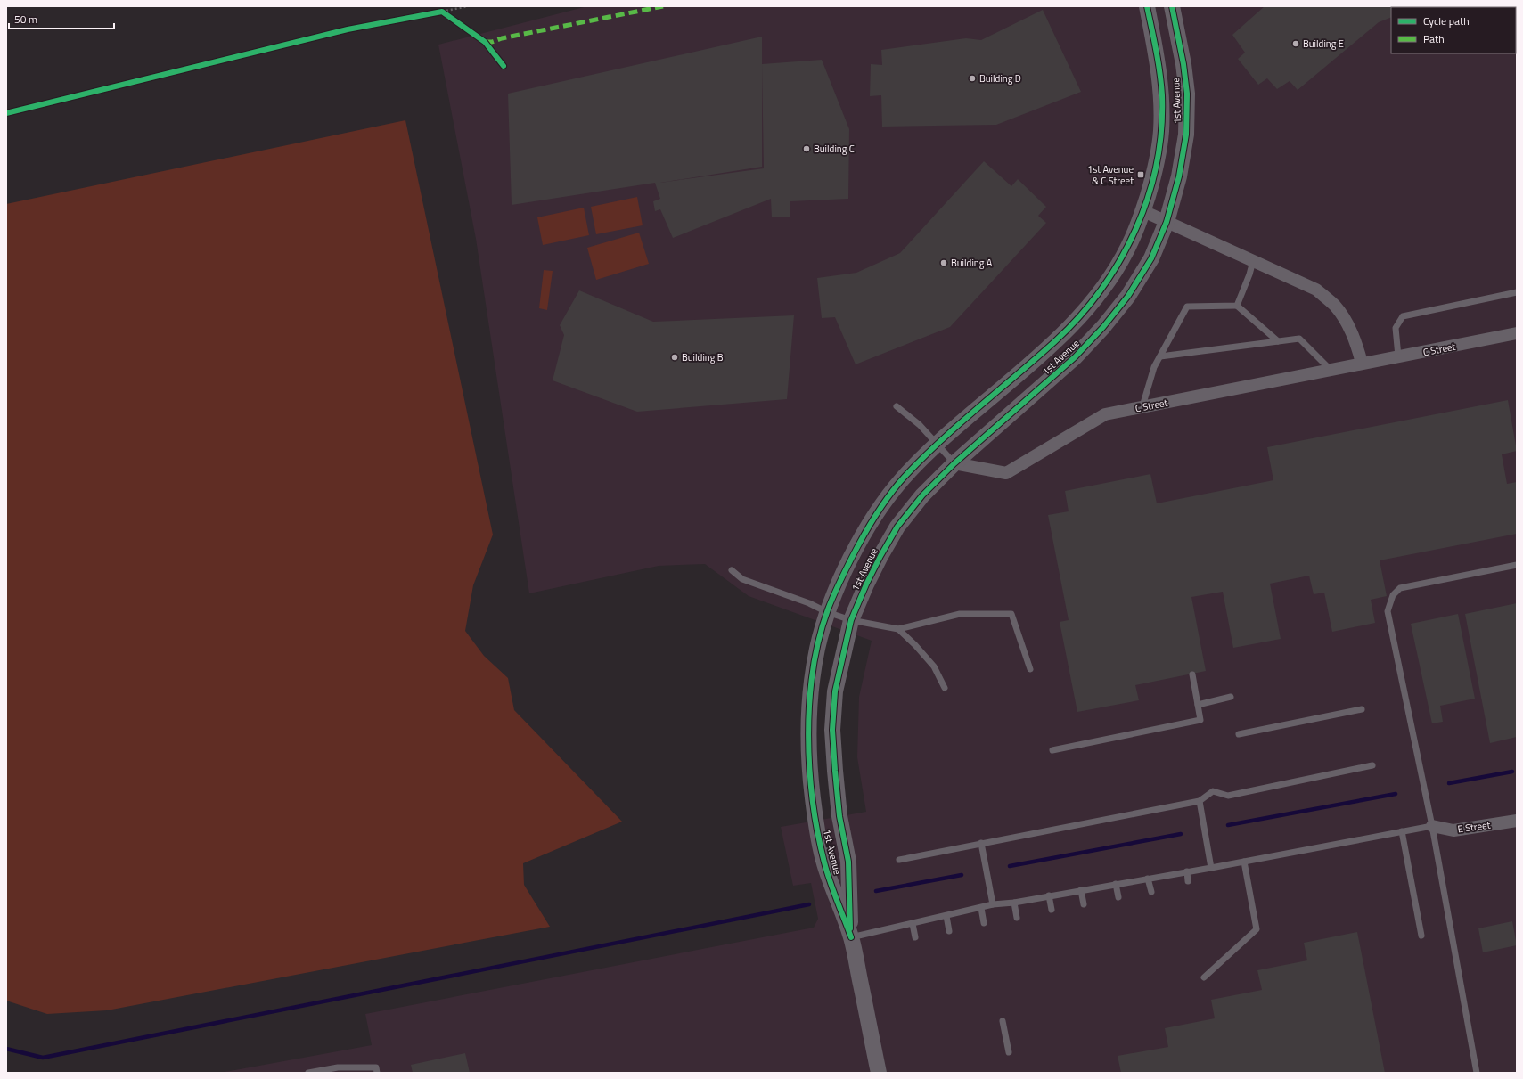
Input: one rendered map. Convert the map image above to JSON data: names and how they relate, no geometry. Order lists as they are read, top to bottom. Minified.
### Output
{"streets":{"street":["1st Avenue","C Street","E Street"]},"crossings":[["1st Avenue","C Street"]],"places":{"other":["Building E","Building D","Building C","Building A","Building B"],"transit":["1st Avenue & C Street"]},"legend":["Cycle path","Path"],"scale_bar":"50 m"}
